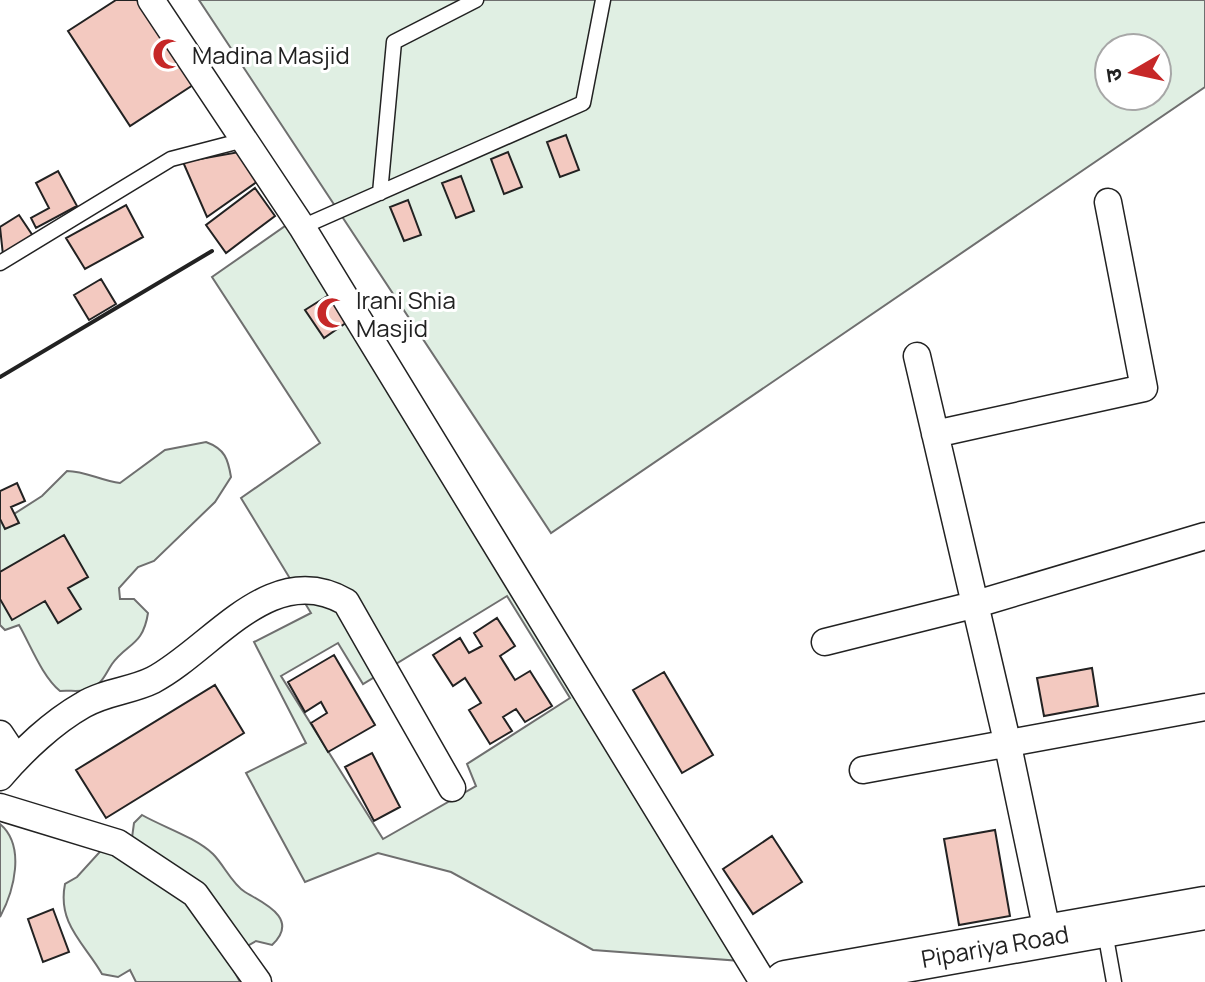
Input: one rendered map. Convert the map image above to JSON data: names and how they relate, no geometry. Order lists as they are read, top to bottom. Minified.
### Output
{"streets":{"main road":["Pipariya Road"]},"places":{"mosque":["Madina Masjid","Irani Shia Masjid"]},"north":"left"}
